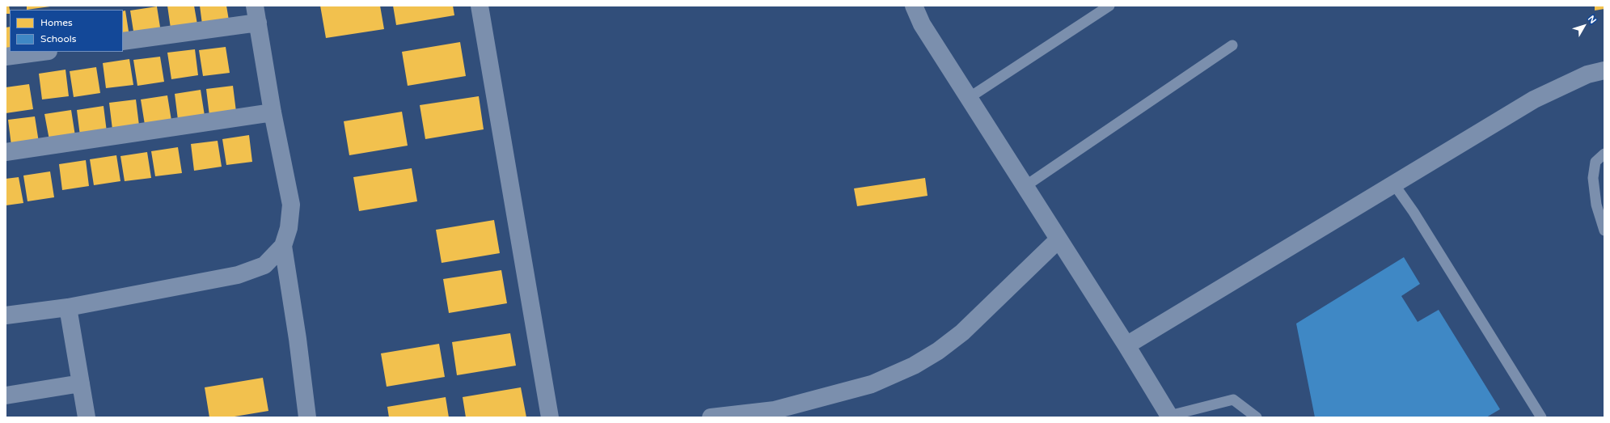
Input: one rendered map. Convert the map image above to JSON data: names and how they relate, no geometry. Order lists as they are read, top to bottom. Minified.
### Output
{"legend":["Homes","Schools"],"north":"top right"}
